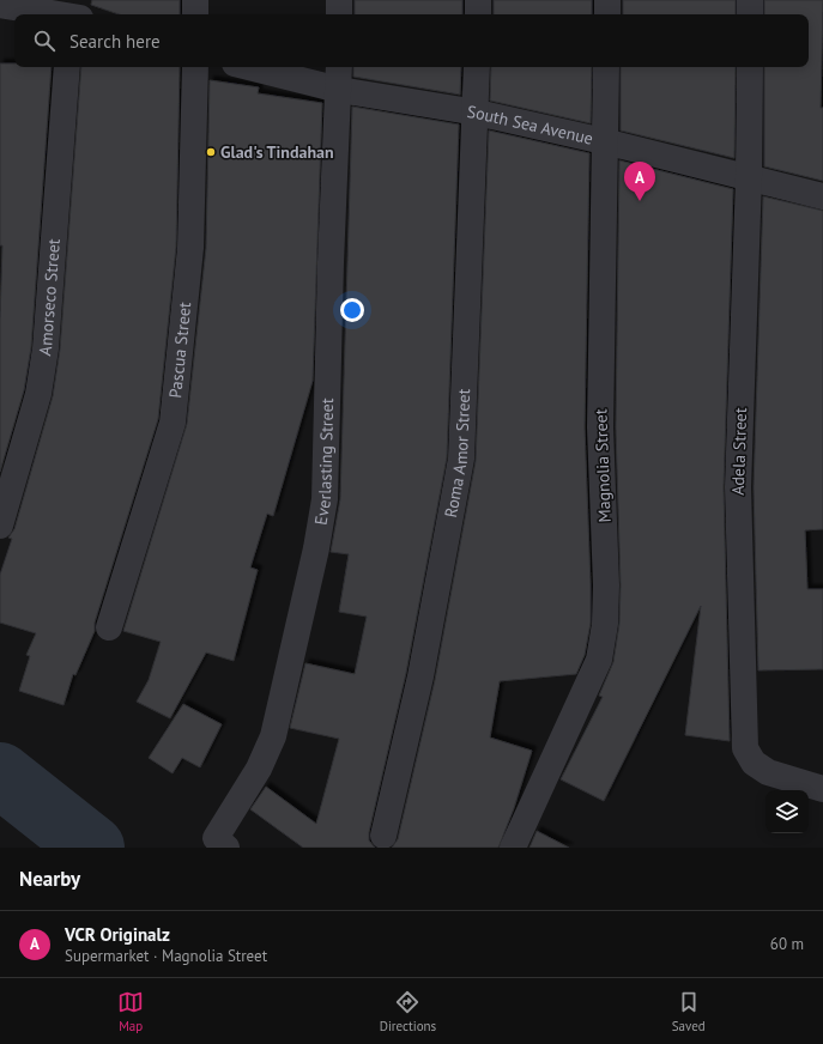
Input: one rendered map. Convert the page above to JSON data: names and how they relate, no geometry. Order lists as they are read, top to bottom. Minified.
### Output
{"streets":{"street":["South Sea Avenue","Amorseco Street","Pascua Street","Adela Street","Roma Amor Street","Everlasting Street","Magnolia Street"]},"crossings":[["South Sea Avenue","Adela Street"],["South Sea Avenue","Roma Amor Street"],["South Sea Avenue","Everlasting Street"],["South Sea Avenue","Magnolia Street"]],"places":["Glad's Tindahan"],"page":{"search":"Search here","pins":"A","heading":"Nearby","list":[{"mark":"A","name":"VCR Originalz","note":"Supermarket · Magnolia Street","value":"60 m"}],"nav":["Map","Directions","Saved"]}}
